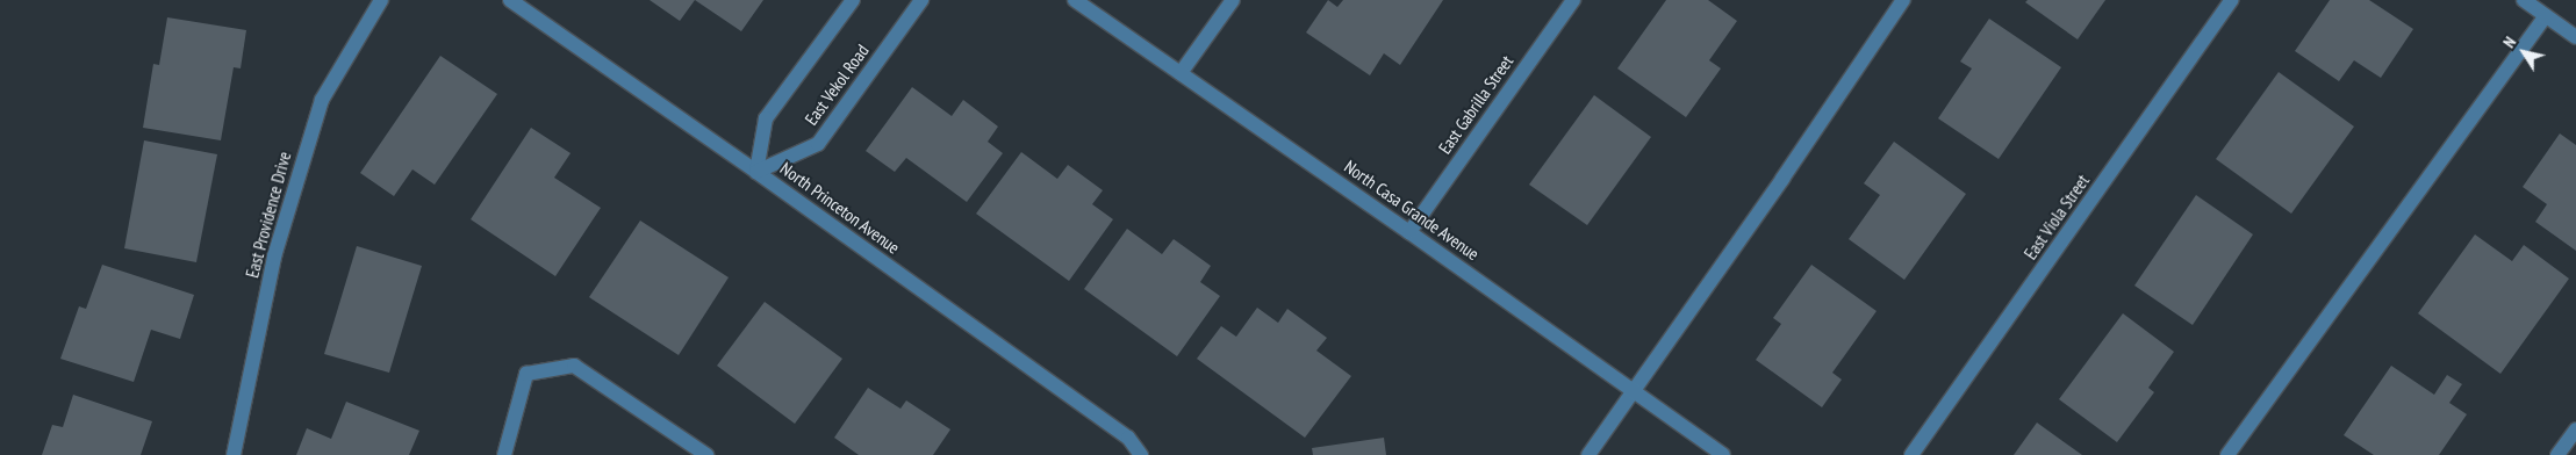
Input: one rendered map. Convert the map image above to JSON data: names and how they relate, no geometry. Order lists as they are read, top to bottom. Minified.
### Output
{"streets":{"street":["East Vekol Road","East Gabrilla Street","North Princeton Avenue","North Casa Grande Avenue","East Providence Drive","East Viola Street"]},"crossings":[["East Vekol Road","North Princeton Avenue"],["East Gabrilla Street","North Casa Grande Avenue"]],"north":"top left"}
